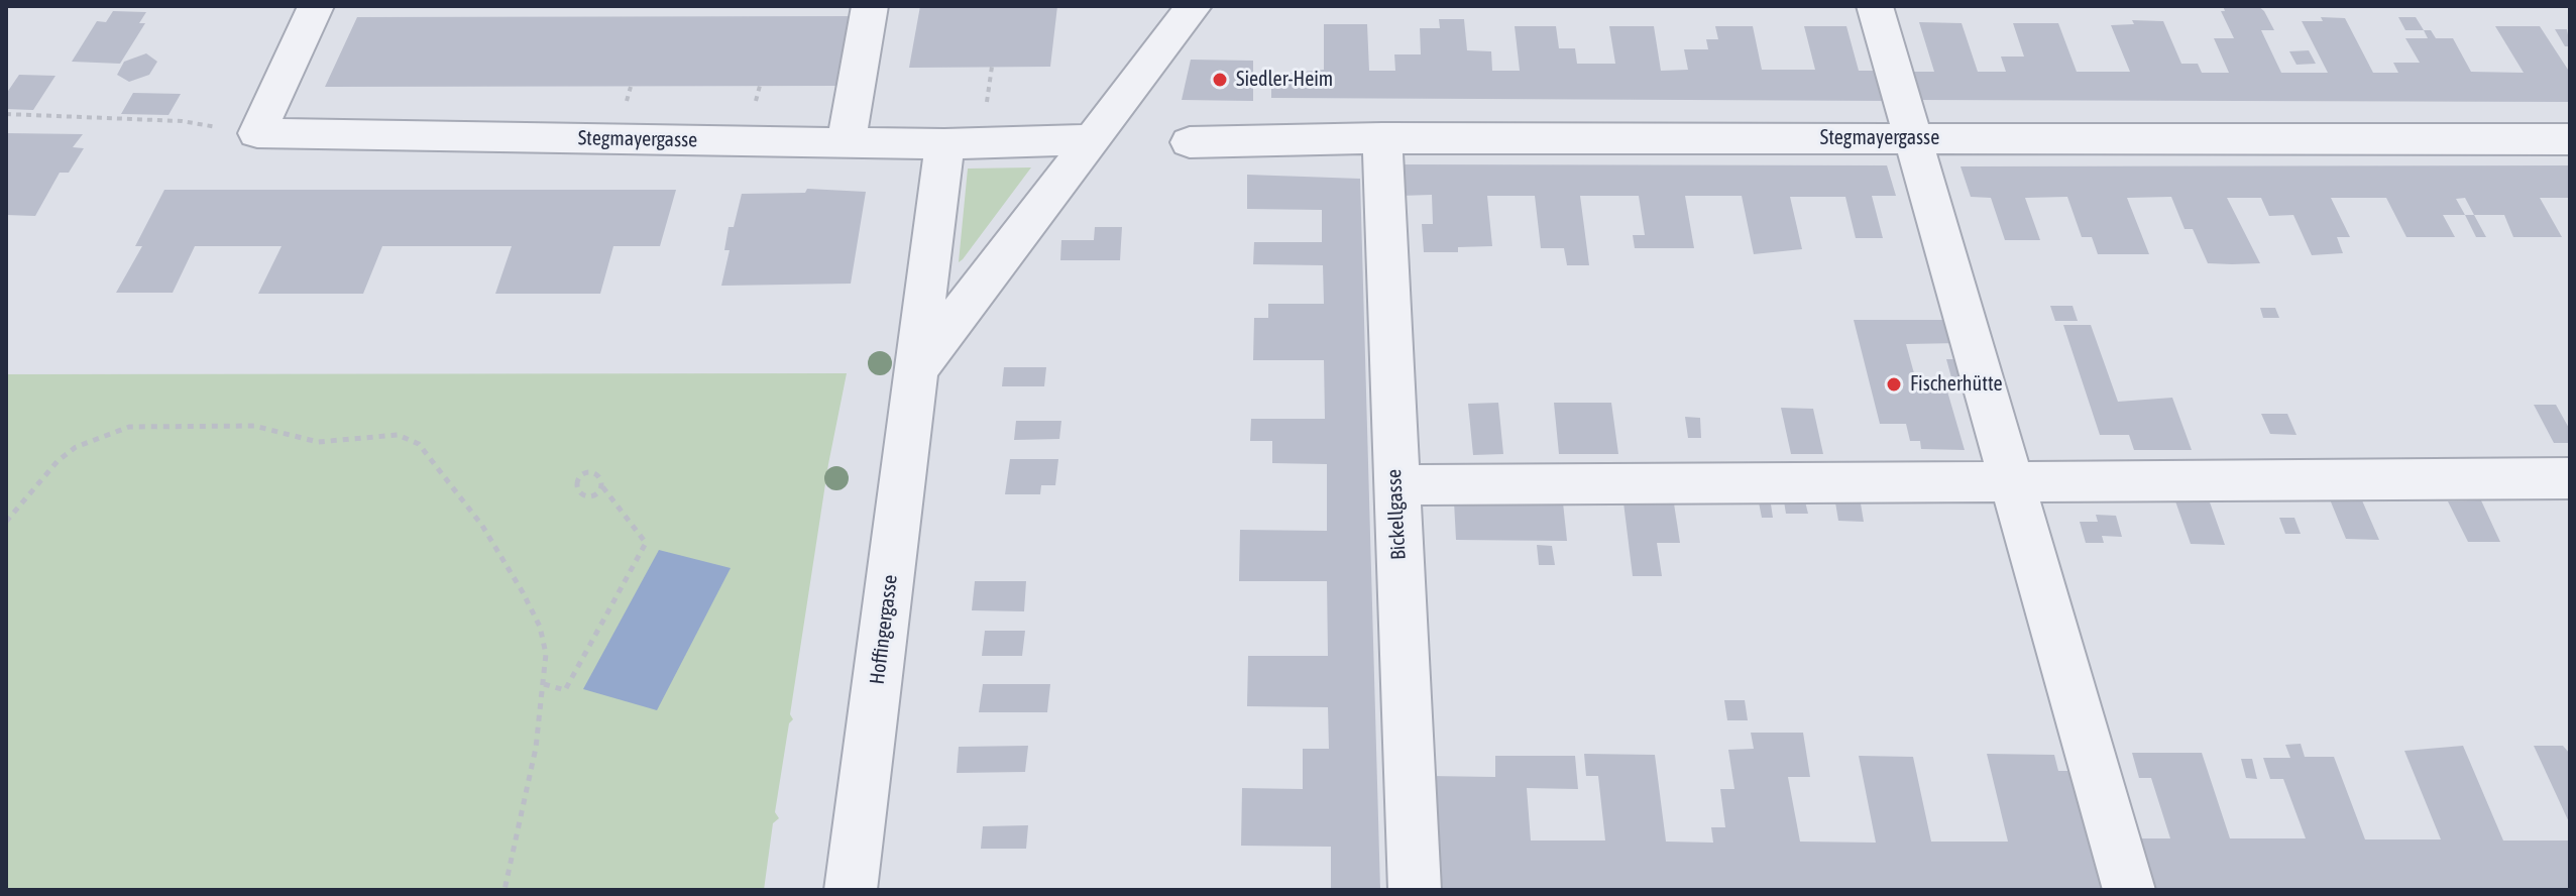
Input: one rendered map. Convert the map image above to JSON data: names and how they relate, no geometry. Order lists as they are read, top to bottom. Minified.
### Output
{"streets":{"street":["Stegmayergasse","Bickellgasse","Hoffingergasse"]},"crossings":[["Stegmayergasse","Bickellgasse"],["Stegmayergasse","Hoffingergasse"]],"places":["Siedler-Heim","Fischerhütte"]}
